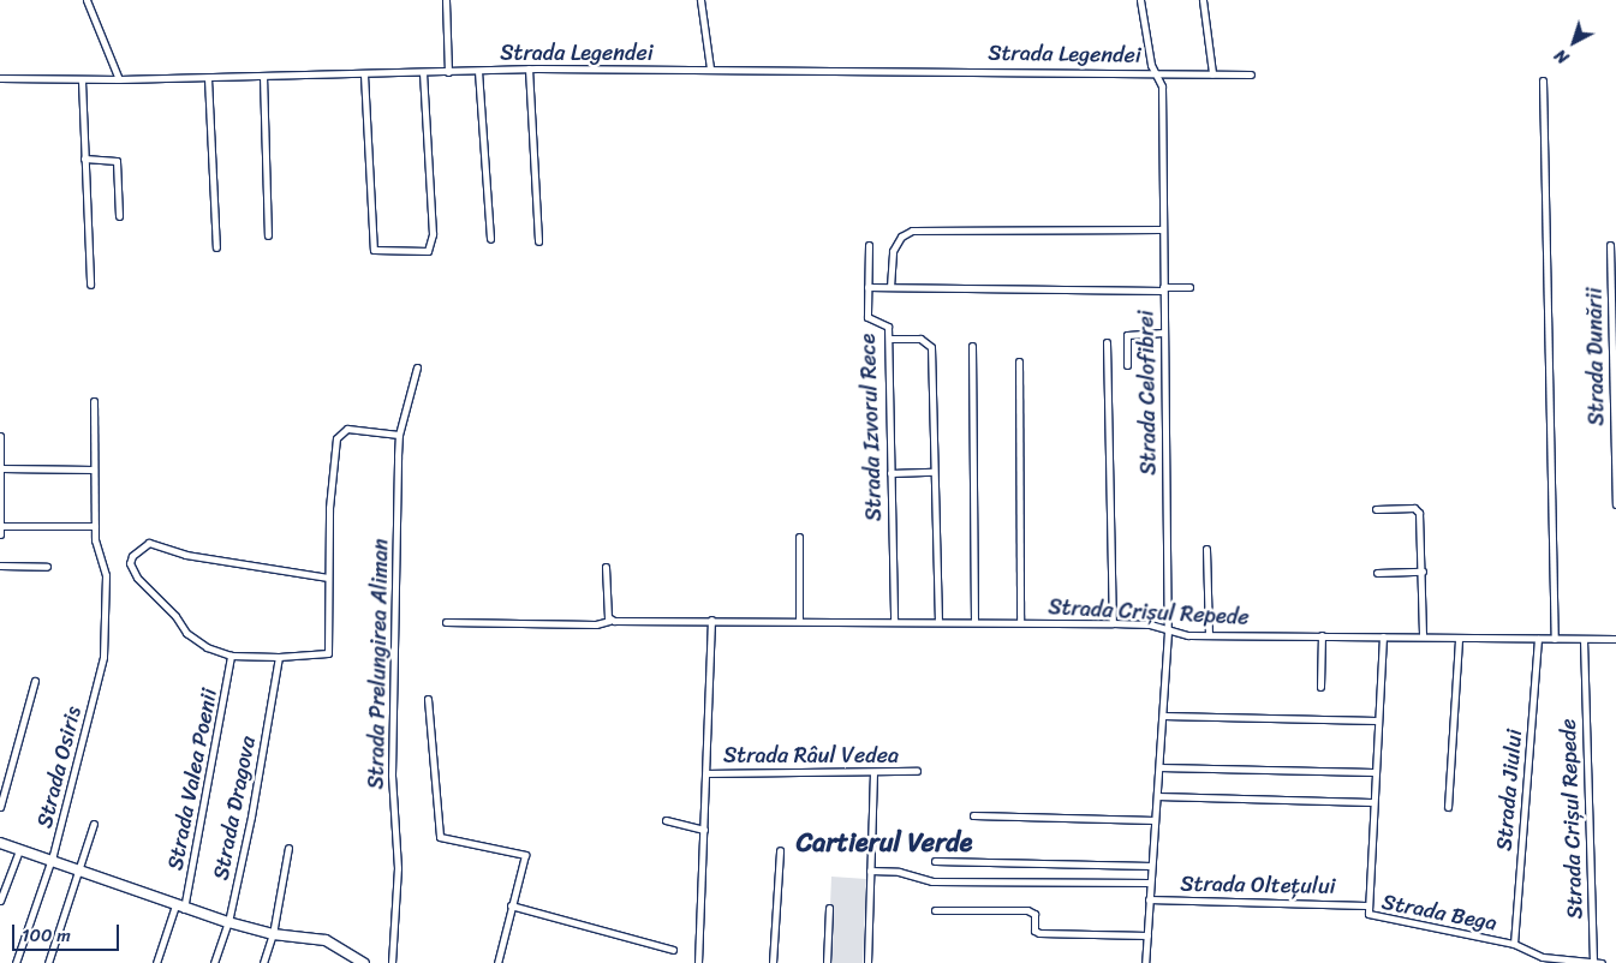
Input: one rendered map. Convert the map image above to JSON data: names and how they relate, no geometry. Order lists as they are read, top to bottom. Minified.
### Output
{"streets":{"street":["Strada Legendei","Strada Dunării","Strada Celofibrei","Strada Izvorul Rece","Strada Crișul Repede","Strada Prelungirea Aliman","Strada Râul Vedea","Strada Osiris","Strada Valea Poenii","Strada Jiului","Strada Dragova","Strada Oltețului","Strada Bega"]},"crossings":[["Strada Legendei","Strada Celofibrei"],["Strada Celofibrei","Strada Crișul Repede"],["Strada Celofibrei","Strada Oltețului"],["Strada Izvorul Rece","Strada Crișul Repede"],["Strada Crișul Repede","Strada Râul Vedea"],["Strada Crișul Repede","Strada Jiului"],["Strada Crișul Repede","Strada Bega"],["Strada Jiului","Strada Bega"],["Strada Oltețului","Strada Bega"]],"districts":["Cartierul Verde"],"scale_bar":"100 m","north":"bottom left"}
